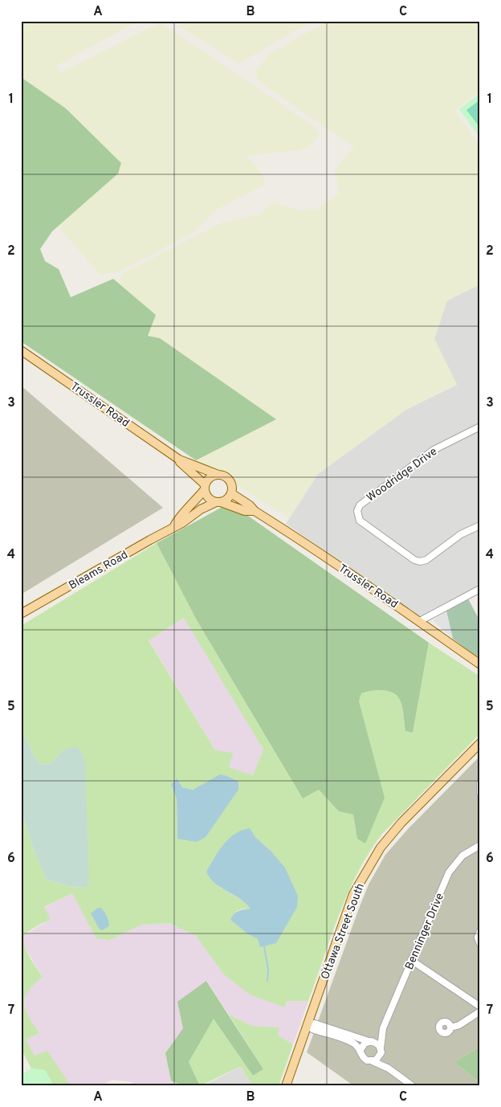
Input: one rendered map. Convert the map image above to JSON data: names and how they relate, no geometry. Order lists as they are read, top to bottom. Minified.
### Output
{"streets":{"main road":["Trussler Road","Bleams Road","Ottawa Street South"],"street":["Woodridge Drive","Benninger Drive"]},"crossings":[["Trussler Road","Bleams Road"]],"grid":{"columns":["A","B","C"],"rows":["1","2","3","4","5","6","7"]}}
